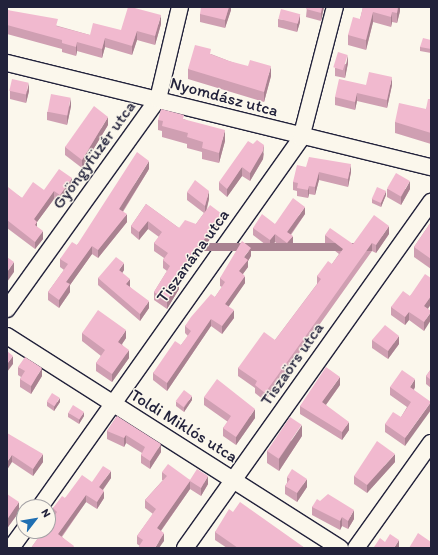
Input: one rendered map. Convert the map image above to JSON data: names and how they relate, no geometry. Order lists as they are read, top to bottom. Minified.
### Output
{"streets":{"street":["Nyomdász utca","Gyöngyfüzér utca","Tiszanána utca","Tiszaörs utca","Toldi Miklós utca"]},"crossings":[["Nyomdász utca","Gyöngyfüzér utca"],["Nyomdász utca","Tiszanána utca"],["Tiszanána utca","Toldi Miklós utca"],["Tiszaörs utca","Toldi Miklós utca"]],"north":"top right"}
